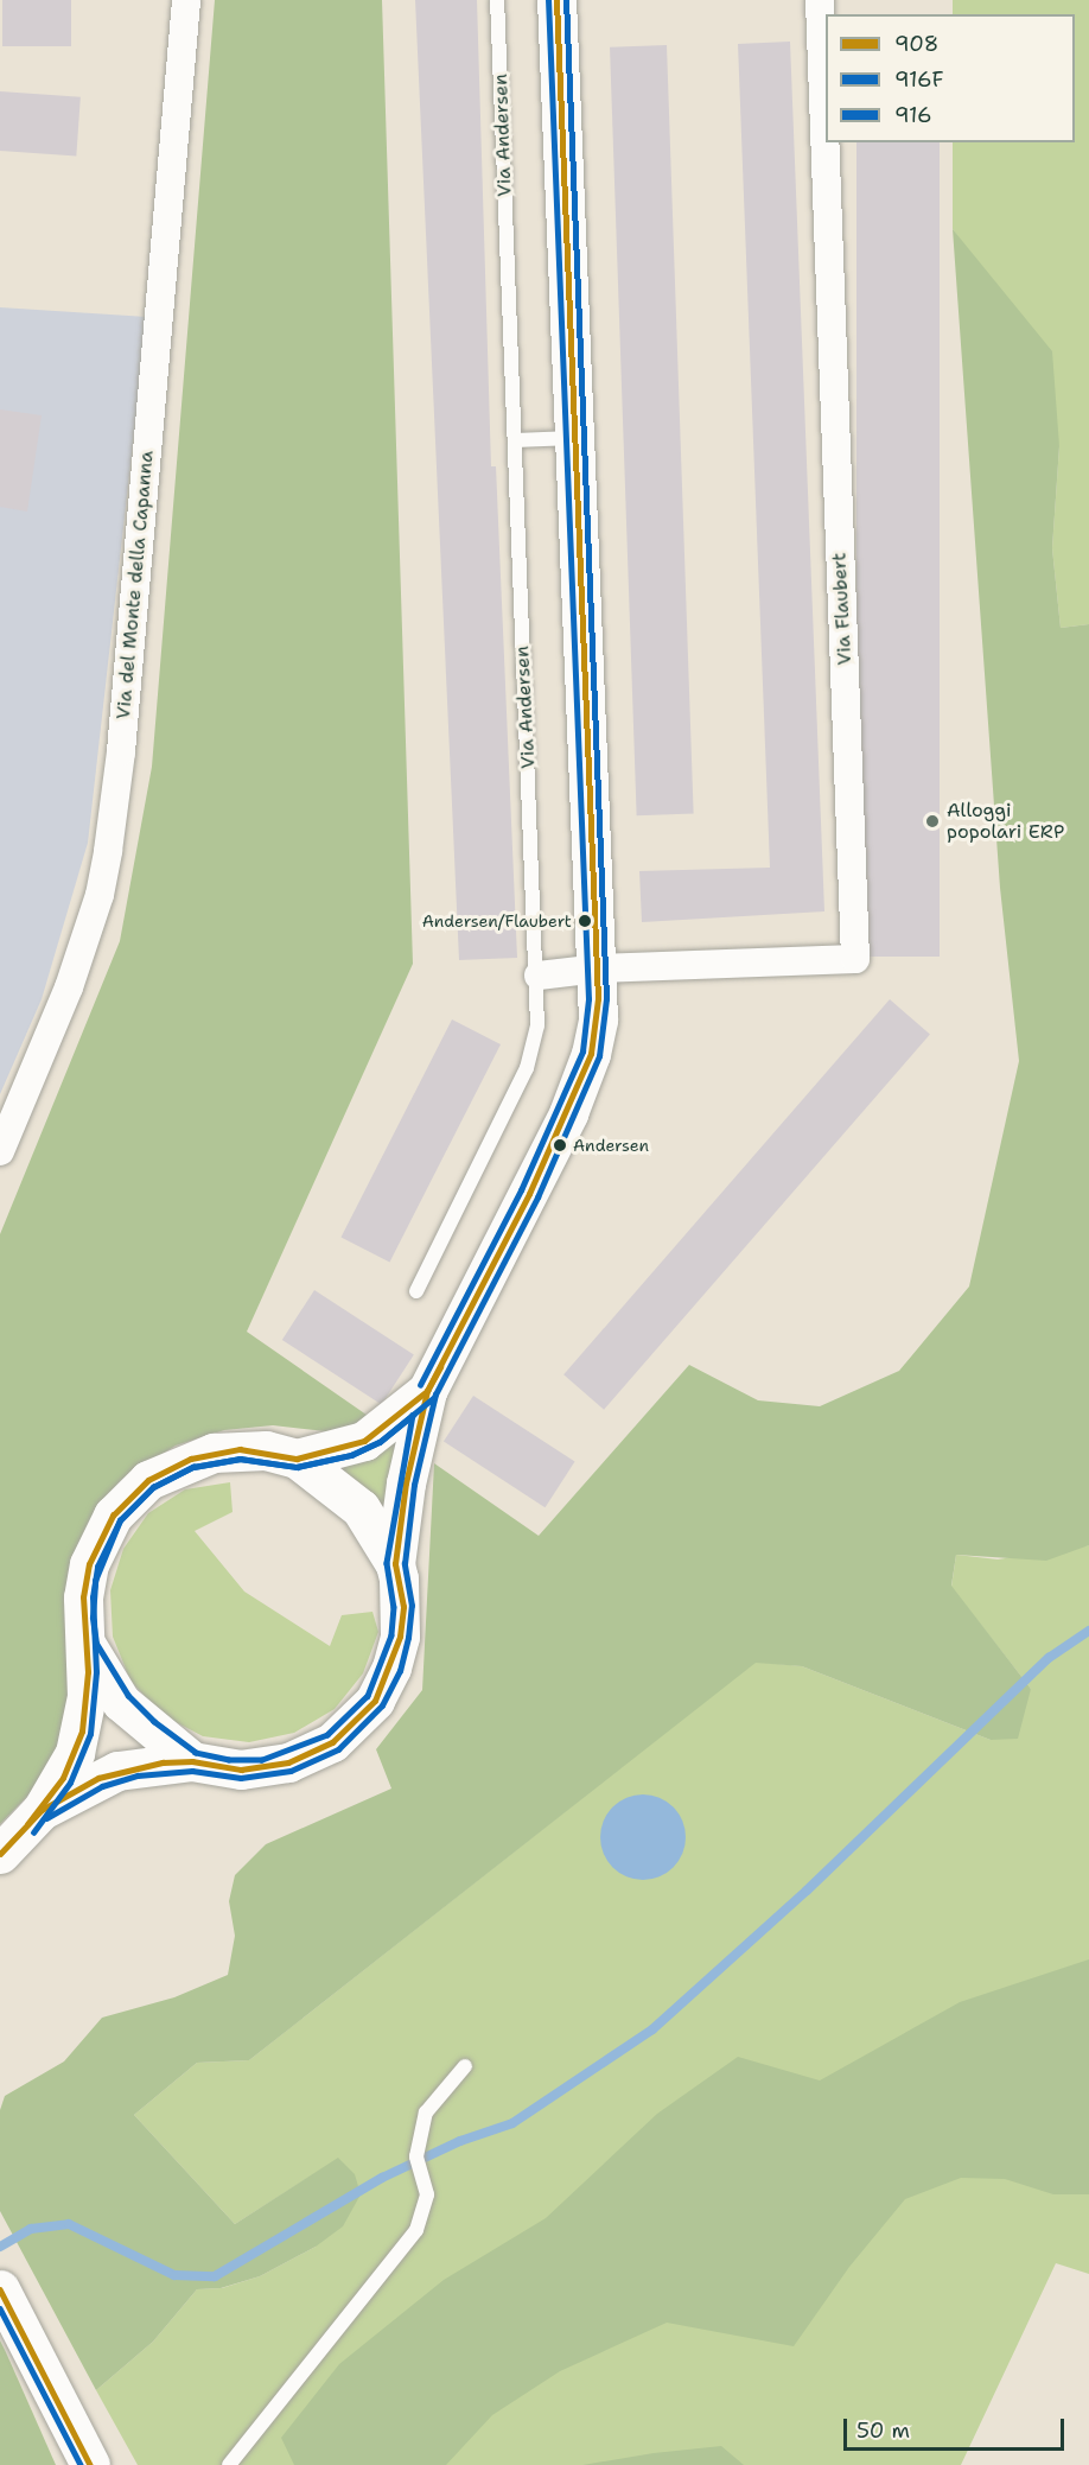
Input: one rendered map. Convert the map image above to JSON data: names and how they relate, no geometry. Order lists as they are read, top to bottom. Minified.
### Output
{"streets":{"street":["Via del Monte della Capanna","Via Flaubert"],"lane":["Via Andersen"]},"places":["Alloggi popolari ERP","Andersen/Flaubert","Andersen"],"lines":["transit line 908","transit line 916F","transit line 916"],"legend":["908","916F","916"],"scale_bar":"50 m"}
